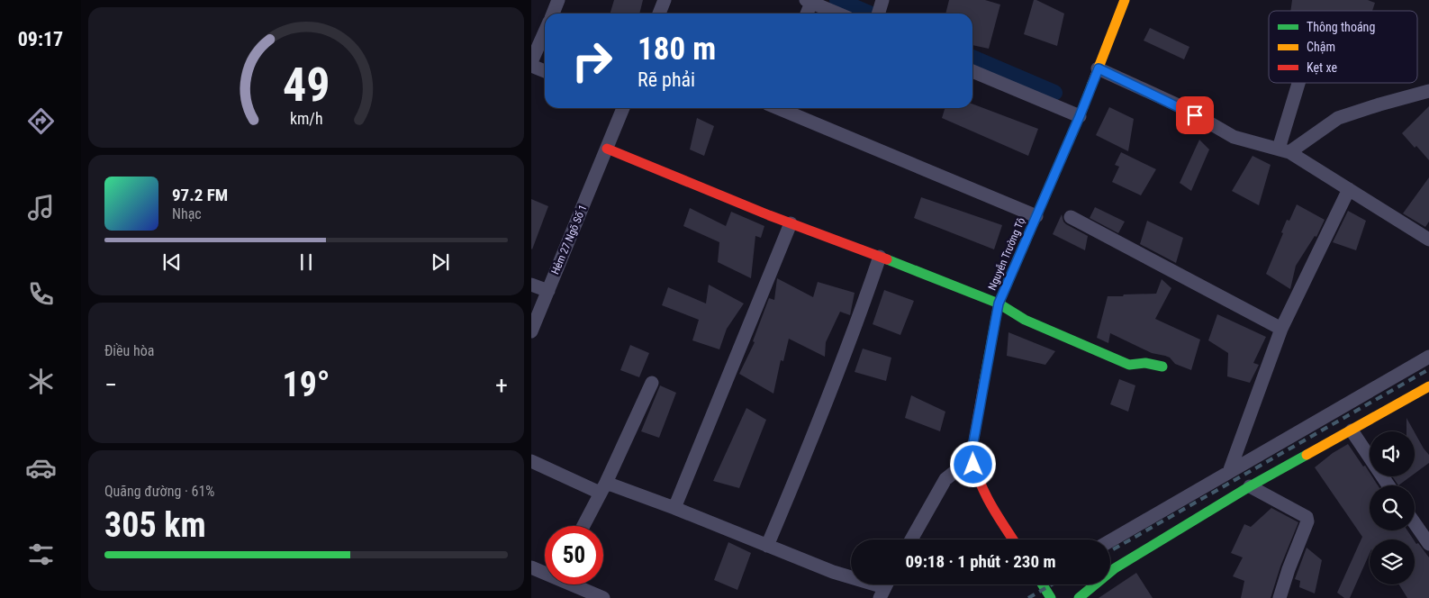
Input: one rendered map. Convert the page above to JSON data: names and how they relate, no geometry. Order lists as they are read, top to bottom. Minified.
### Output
{"streets":{"street":["Hẻm 27 Ngõ Số 1","Nguyễn Trường Tộ"]},"legend":["Thông thoáng","Chậm","Kẹt xe"],"page":{"tabs":"09:17","turn":["180 m","Rẽ phải"],"song":["97.2 FM","Nhạc"],"tile":["Điều hòa",["Quãng đường · 61%","305 km"]],"heat":["−","19°","+"],"limit":"50","trip":"09:18 · 1 phút · 230 m","gauge":["49","km/h"]}}
